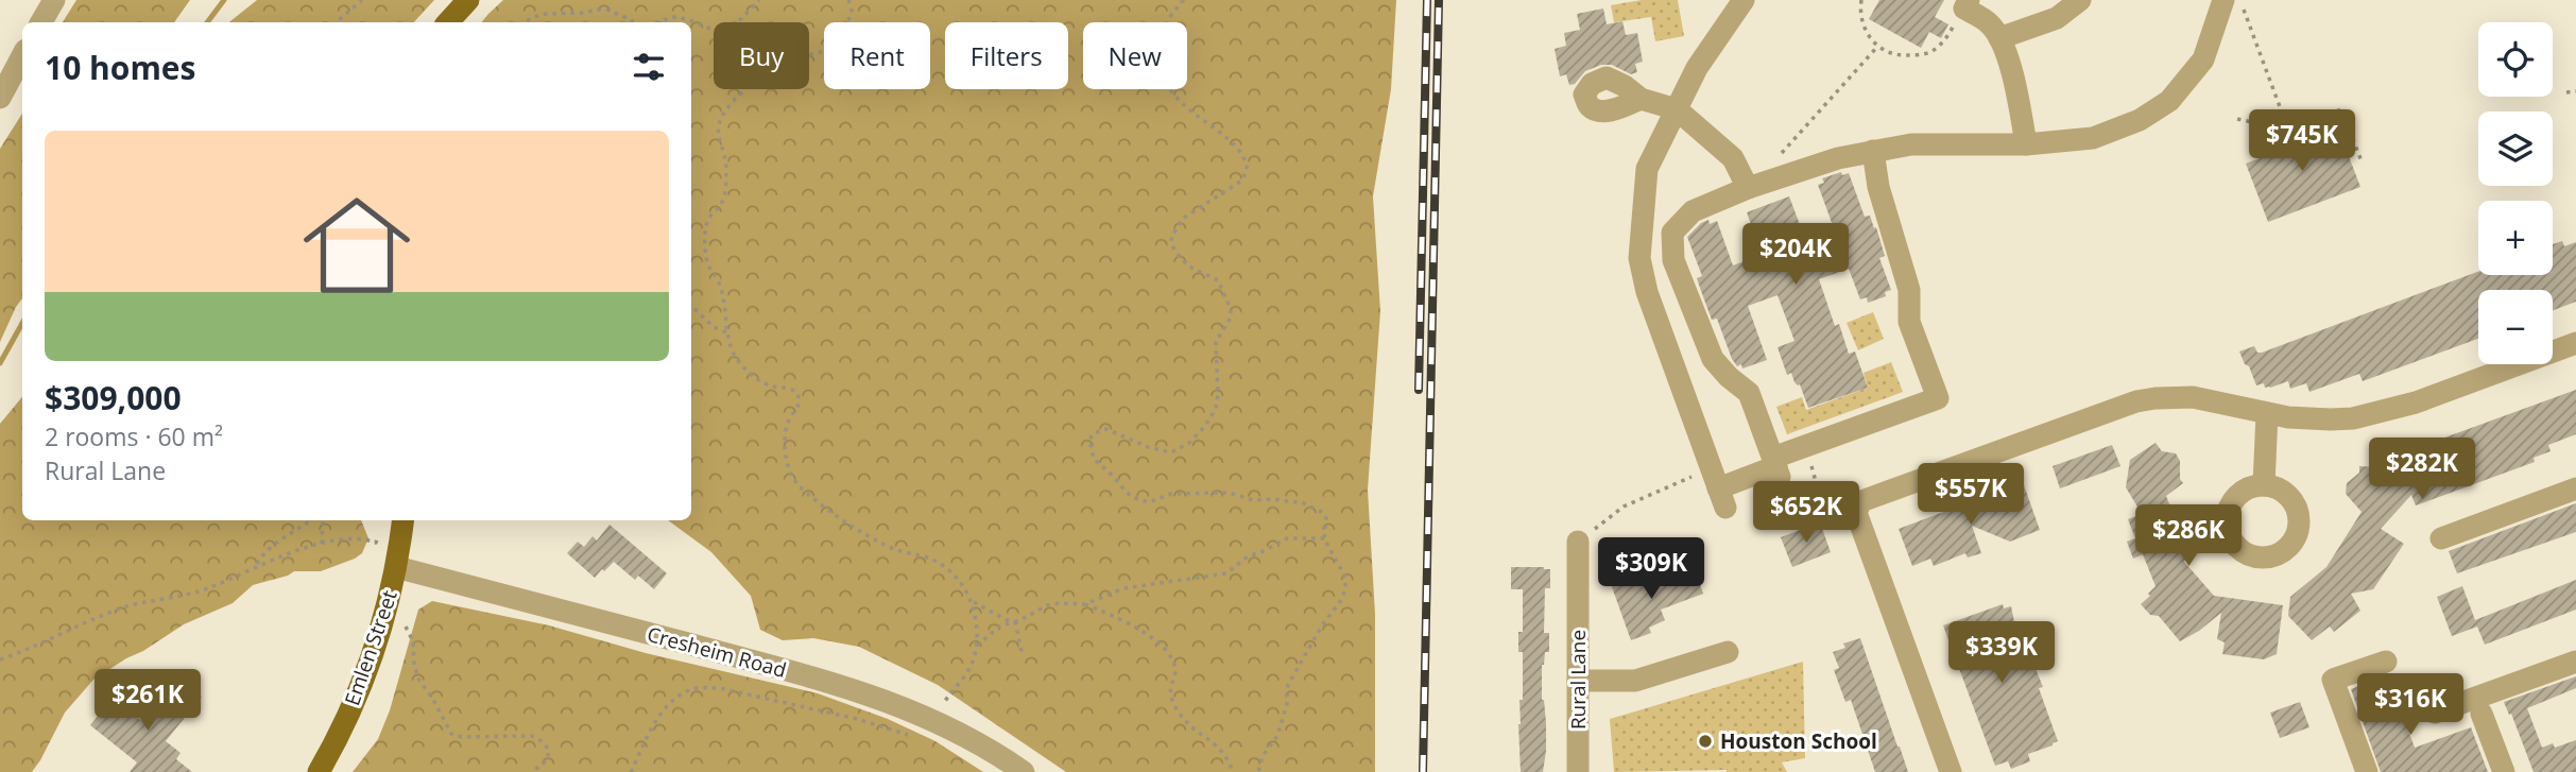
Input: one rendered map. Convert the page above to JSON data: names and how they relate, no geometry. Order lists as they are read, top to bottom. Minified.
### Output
{"streets":{"main road":["Emlen Street"],"street":["Cresheim Road","Rural Lane"]},"crossings":[["Emlen Street","Cresheim Road"]],"places":["Houston School"],"page":{"map_buttons":["+","−"],"chip":["Buy","Rent","Filters","New"],"heading":"10 homes","price":["$745K","$204K","$282K","$557K","$652K","$286K","$309K","$339K","$261K","$316K"],"list":[{"name":"$309,000","note":"2 rooms · 60 m² · Rural Lane"}]}}
